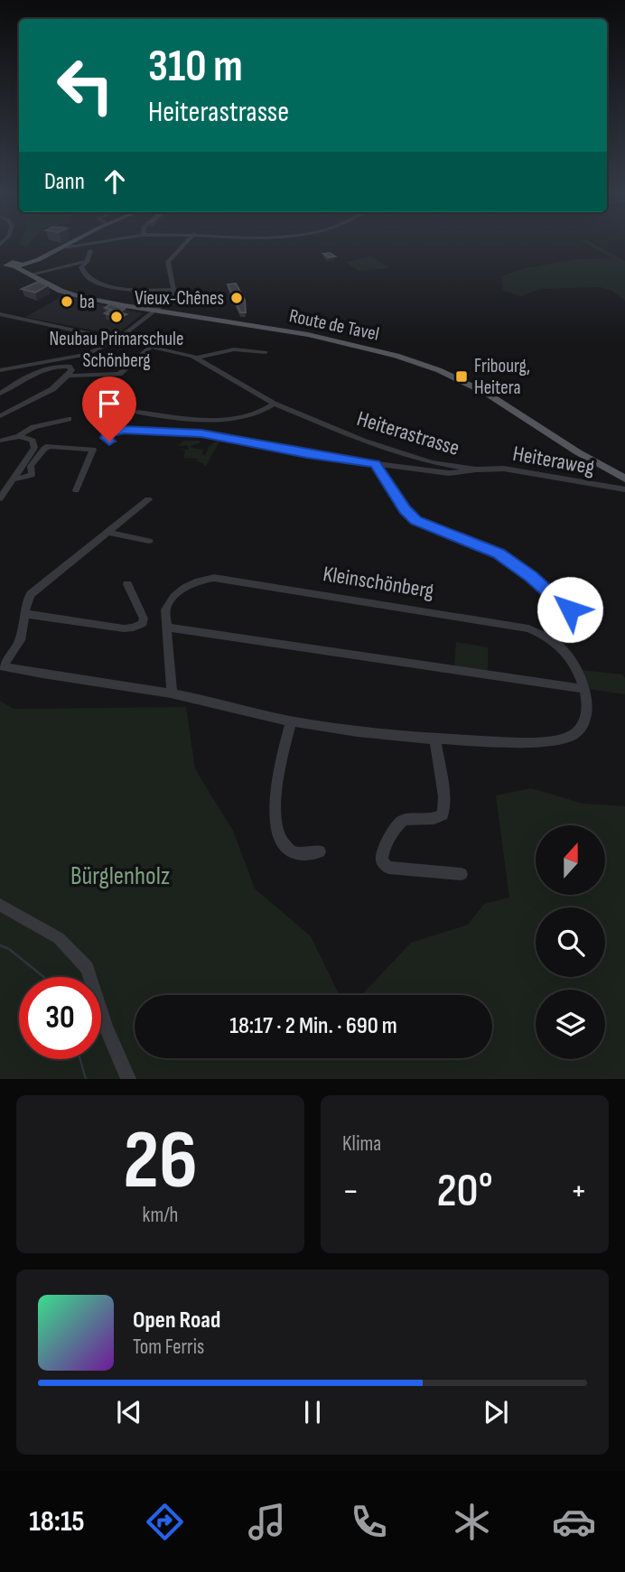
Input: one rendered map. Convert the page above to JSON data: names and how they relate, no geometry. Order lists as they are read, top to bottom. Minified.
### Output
{"streets":{"main road":["Route de Tavel"],"street":["Heiterastrasse","Heiteraweg","Kleinschönberg"]},"crossings":[["Heiterastrasse","Heiteraweg"]],"parks":["Bürglenholz"],"places":{"other":["Vieux-Chênes","ba","Neubau Primarschule Schönberg"],"transit":["Fribourg, Heitera"]},"north":"top","page":{"turn":["310 m","Heiterastrasse"],"then":"Dann","limit":"30","trip":"18:17 · 2 Min. · 690 m","tile":[["26","km/h"],"Klima"],"heat":["−","20°","+"],"song":["Open Road","Tom Ferris"],"tabs":"18:15"}}
